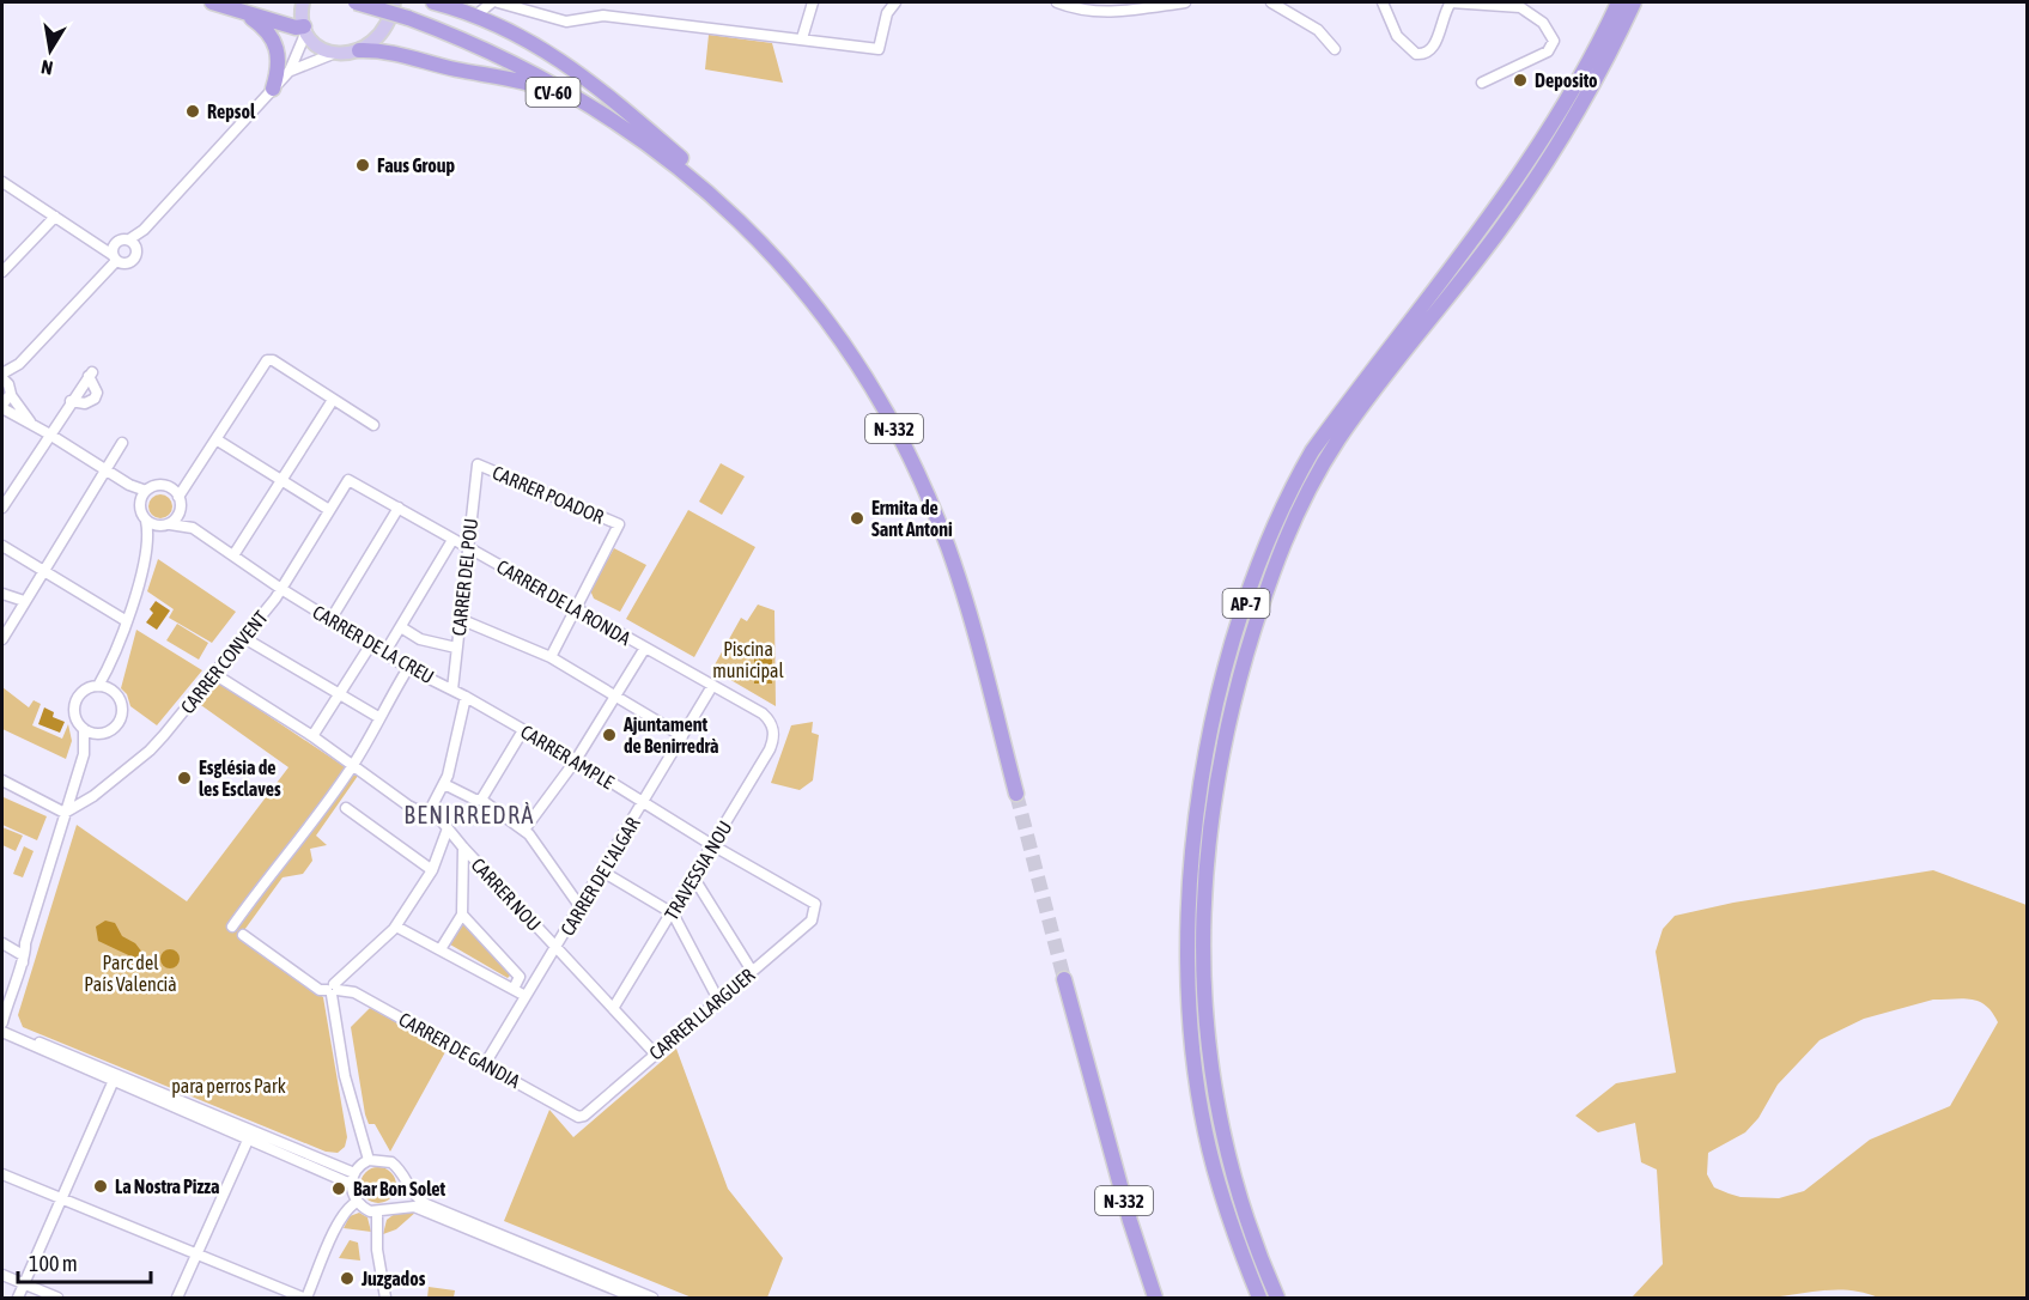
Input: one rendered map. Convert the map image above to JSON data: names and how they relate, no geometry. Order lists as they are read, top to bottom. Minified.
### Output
{"streets":{"highway":["CV-60","N-332","AP-7"],"street":["CARRER POADOR","CARRER DEL POU","CARRER DE LA RONDA","CARRER DE LA CREU","CARRER CONVENT","CARRER AMPLE","TRAVESSIA NOU","CARRER DE L'ALGAR","CARRER NOU","CARRER LLARGUER","CARRER DE GANDIA"]},"crossings":[["CV-60","N-332"],["CARRER POADOR","CARRER DEL POU"],["CARRER POADOR","CARRER DE LA RONDA"],["CARRER DEL POU","CARRER DE LA RONDA"],["CARRER DEL POU","CARRER DE LA CREU"],["CARRER DE LA RONDA","CARRER CONVENT"],["CARRER DE LA RONDA","TRAVESSIA NOU"],["CARRER DE LA RONDA","CARRER DE L'ALGAR"],["CARRER DE LA CREU","CARRER CONVENT"],["CARRER DE LA CREU","CARRER AMPLE"],["CARRER AMPLE","TRAVESSIA NOU"],["CARRER AMPLE","CARRER DE L'ALGAR"],["CARRER AMPLE","CARRER LLARGUER"],["TRAVESSIA NOU","CARRER NOU"],["CARRER DE L'ALGAR","CARRER NOU"],["CARRER DE L'ALGAR","CARRER DE GANDIA"],["CARRER NOU","CARRER LLARGUER"],["CARRER LLARGUER","CARRER DE GANDIA"]],"districts":["BENIRREDRÀ"],"parks":["Piscina municipal","Parc del País Valencià","para perros Park"],"places":["Deposito","Repsol","Faus Group","Ermita de Sant Antoni","Ajuntament de Benirredrà","Església de les Esclaves","La Nostra Pizza","Bar Bon Solet","Juzgados"],"scale_bar":"100 m","north":"bottom"}
